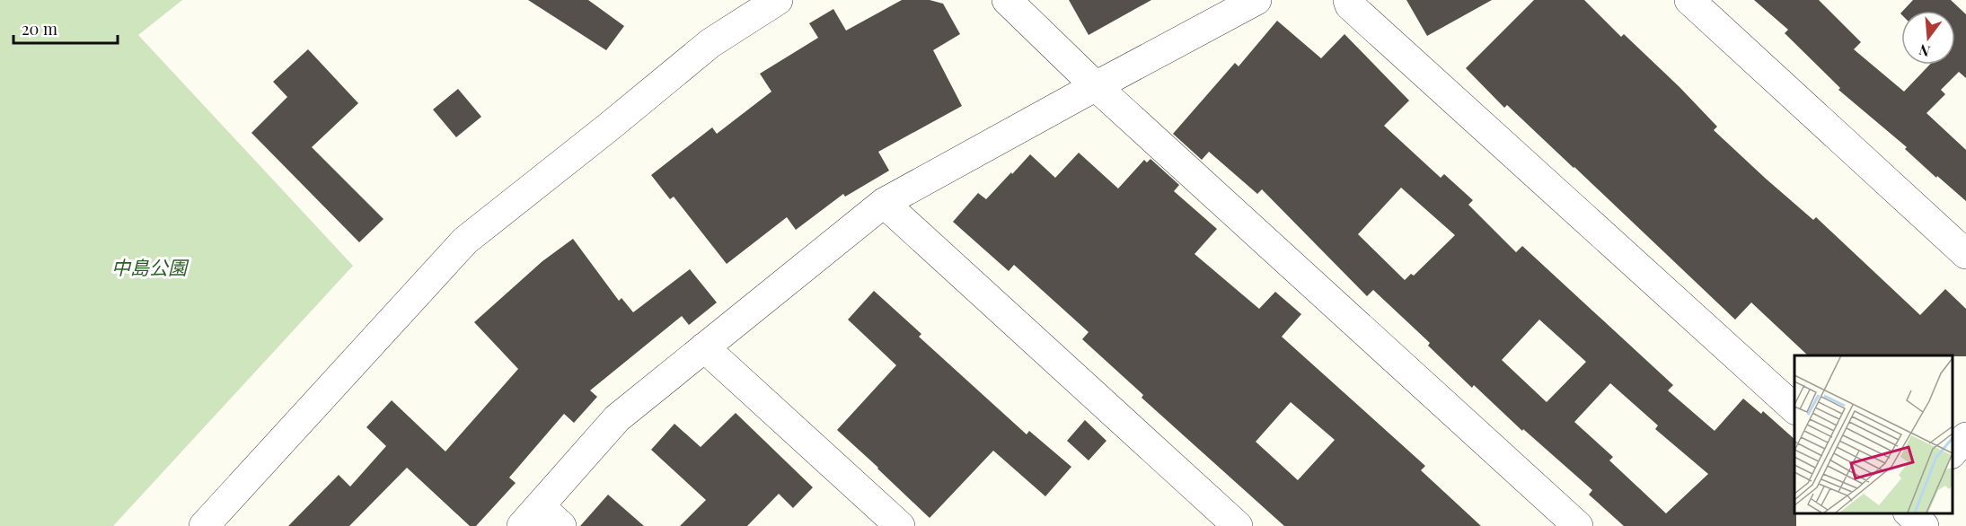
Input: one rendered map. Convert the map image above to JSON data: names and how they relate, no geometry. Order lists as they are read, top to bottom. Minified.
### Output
{"parks":["中島公園"],"scale_bar":"20 m","north":"bottom"}
